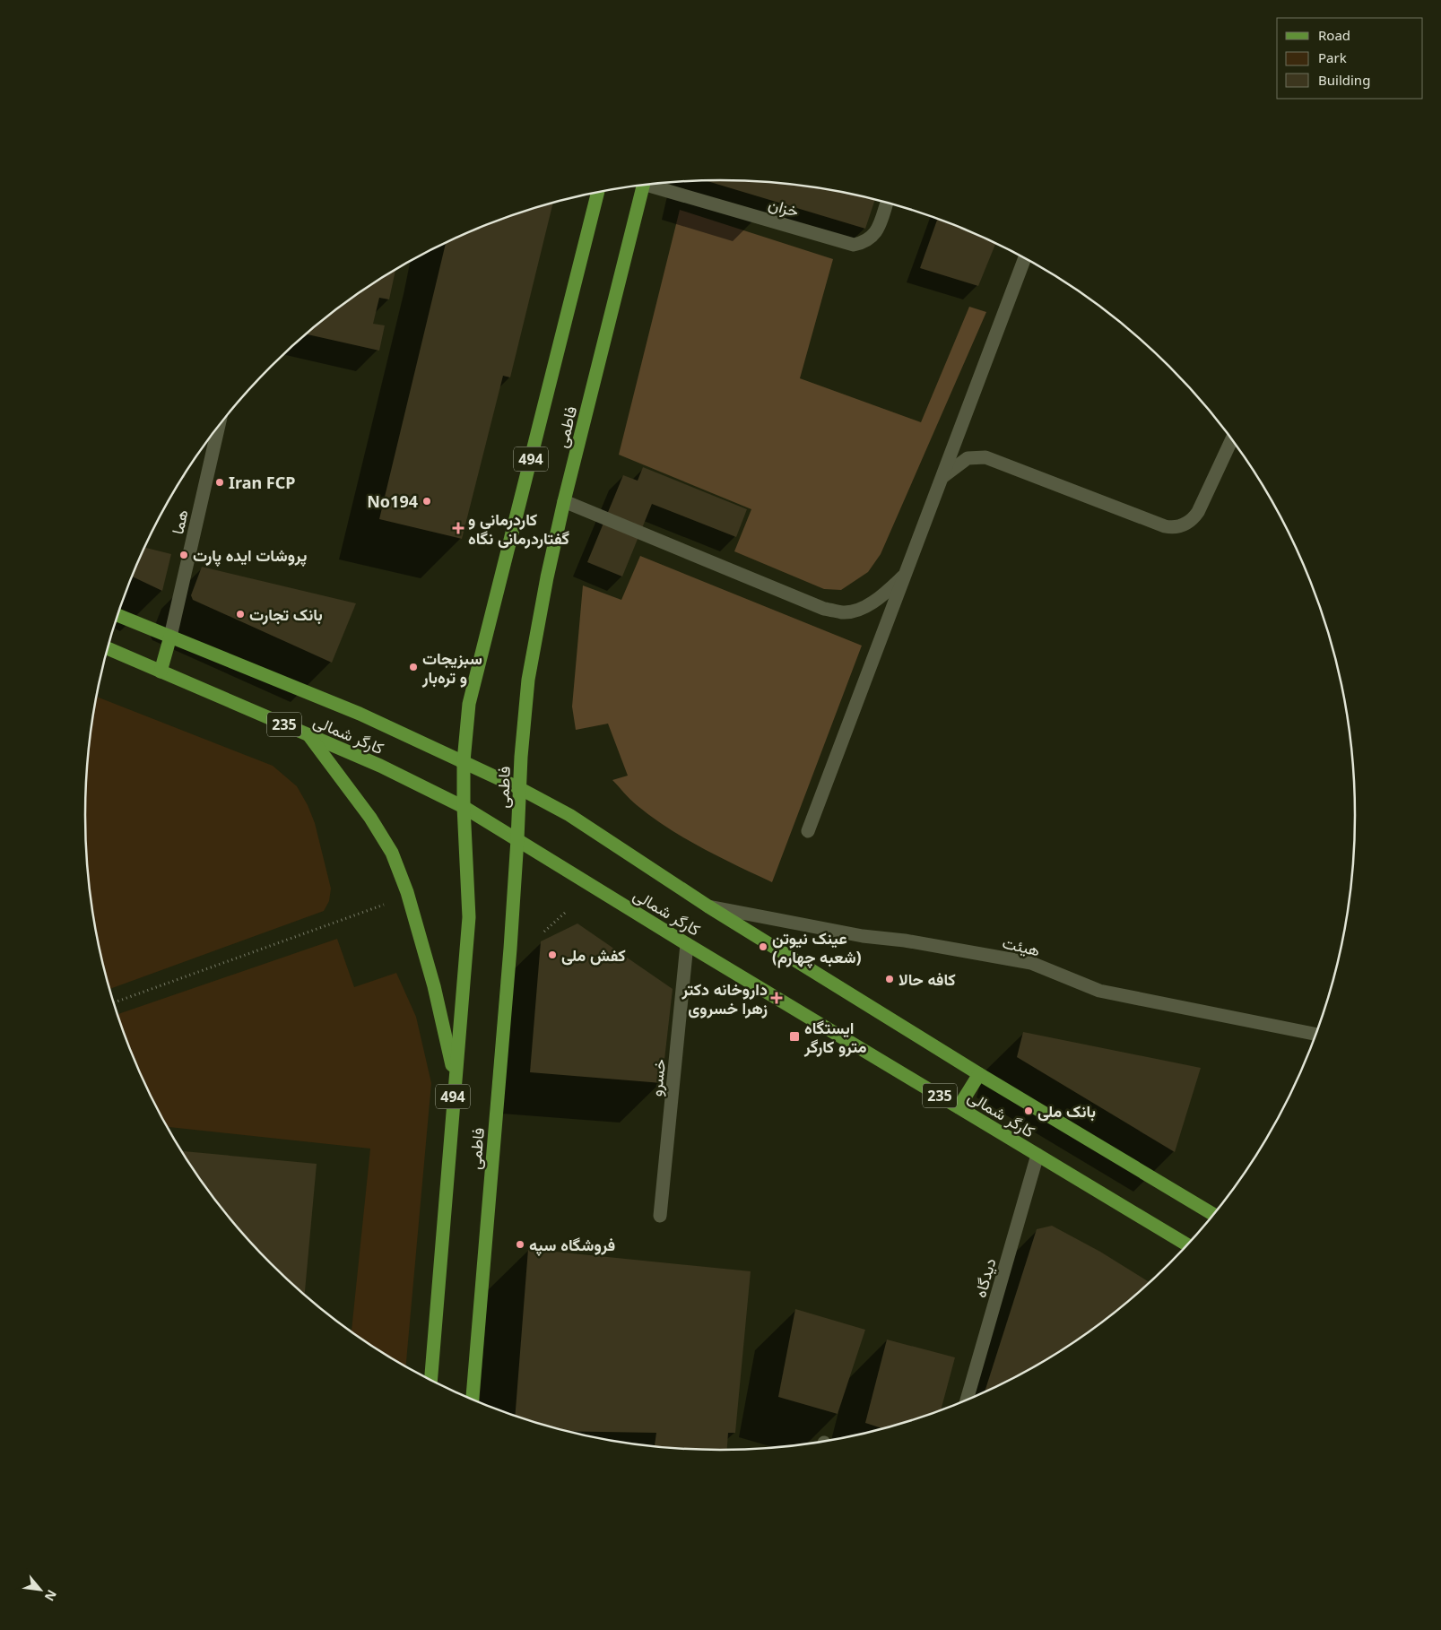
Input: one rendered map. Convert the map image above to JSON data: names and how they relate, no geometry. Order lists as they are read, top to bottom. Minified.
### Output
{"streets":{"main road":["فاطمی","494","235","کارگر شمالی"],"street":["خزان","هما","هیئت","خسرو","دیدگاه"]},"crossings":[["فاطمی","کارگر شمالی"],["هما","کارگر شمالی"],["کارگر شمالی","هیئت"],["کارگر شمالی","خسرو"],["کارگر شمالی","دیدگاه"]],"places":{"other":["Iran FCP","No194","پروشات ایده پارت","بانک تجارت","سبزیجات و تره‌بار","عینک نیوتن (شعبه چهارم)","کفش ملی","کافه حالا","بانک ملی","فروشگاه سپه"],"health":["کاردرمانی و گفتاردرمانی نگاه","داروخانه دکتر زهرا خسروی"],"transit":["ایستگاه مترو کارگر"]},"legend":["Road","Park","Building"],"north":"bottom right"}
